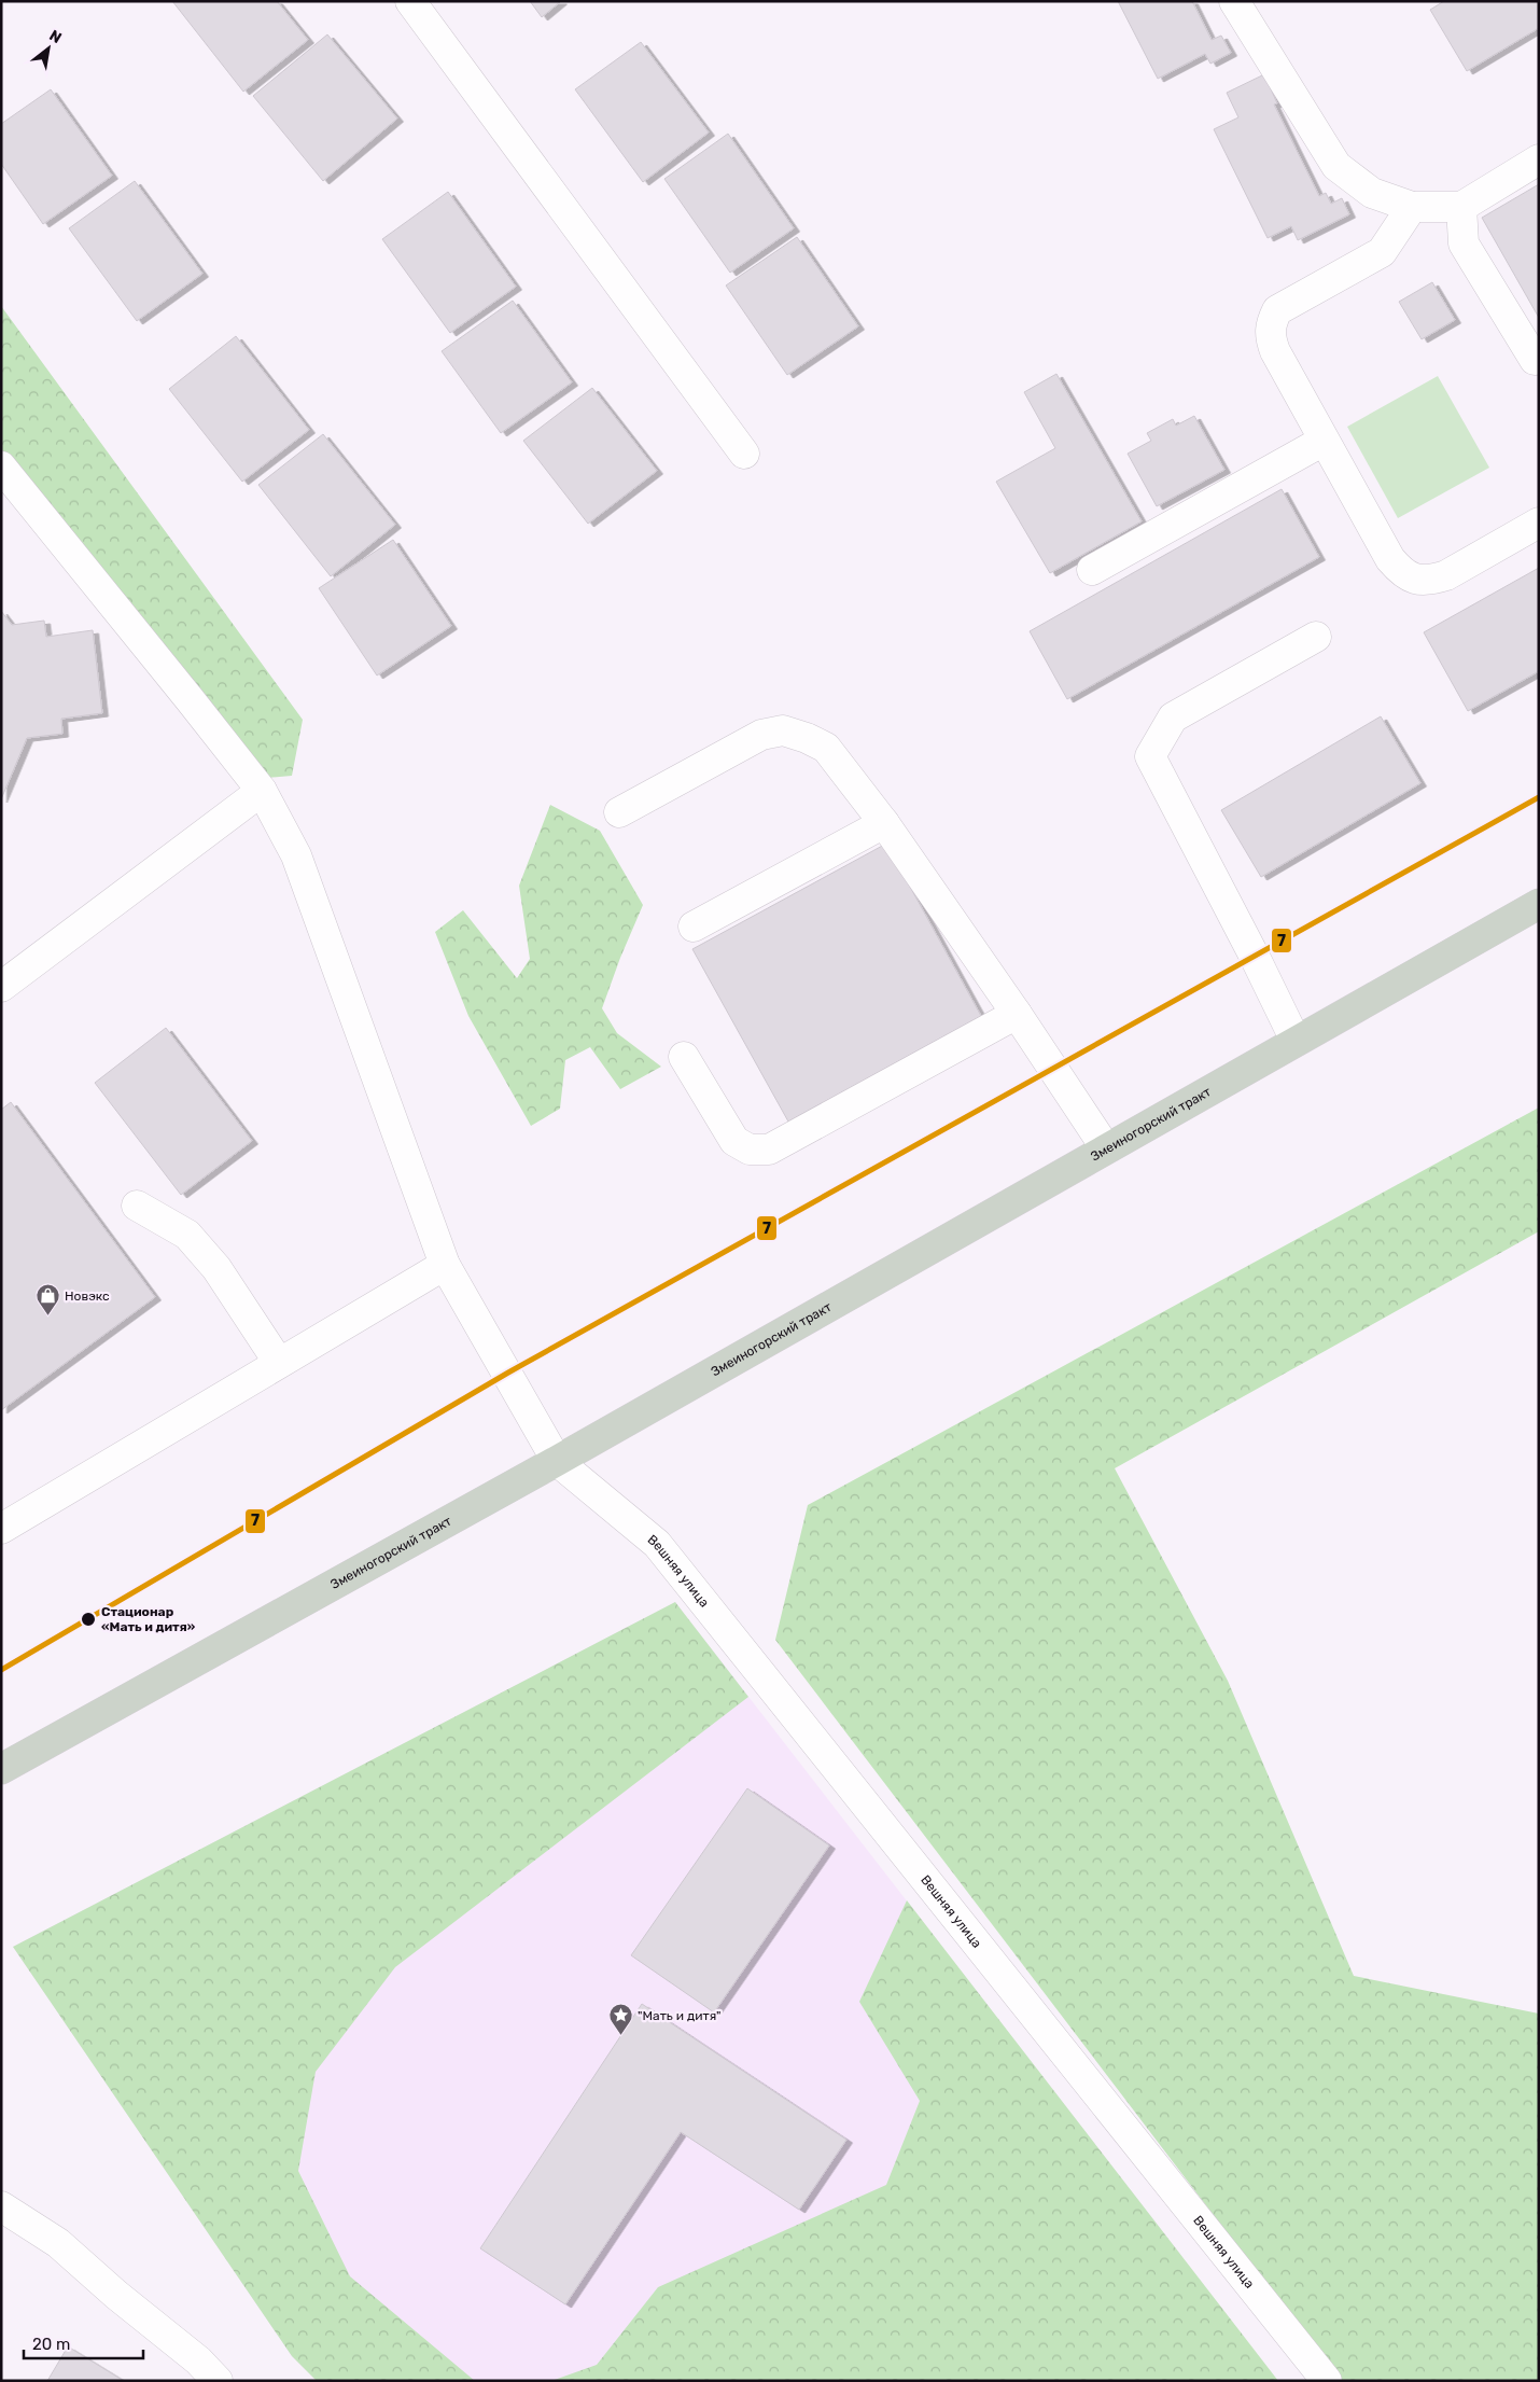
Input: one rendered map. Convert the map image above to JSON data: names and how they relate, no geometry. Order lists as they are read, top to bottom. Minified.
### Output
{"streets":{"highway":["Змеиногорский тракт"],"street":["Вешняя улица"]},"crossings":[["Змеиногорский тракт","Вешняя улица"]],"places":{"shop":["Новэкс"],"other":["Стационар «Мать и дитя»"],"place":["\"Мать и дитя\""]},"lines":["transit line 7"],"scale_bar":"20 m","north":"top right"}
